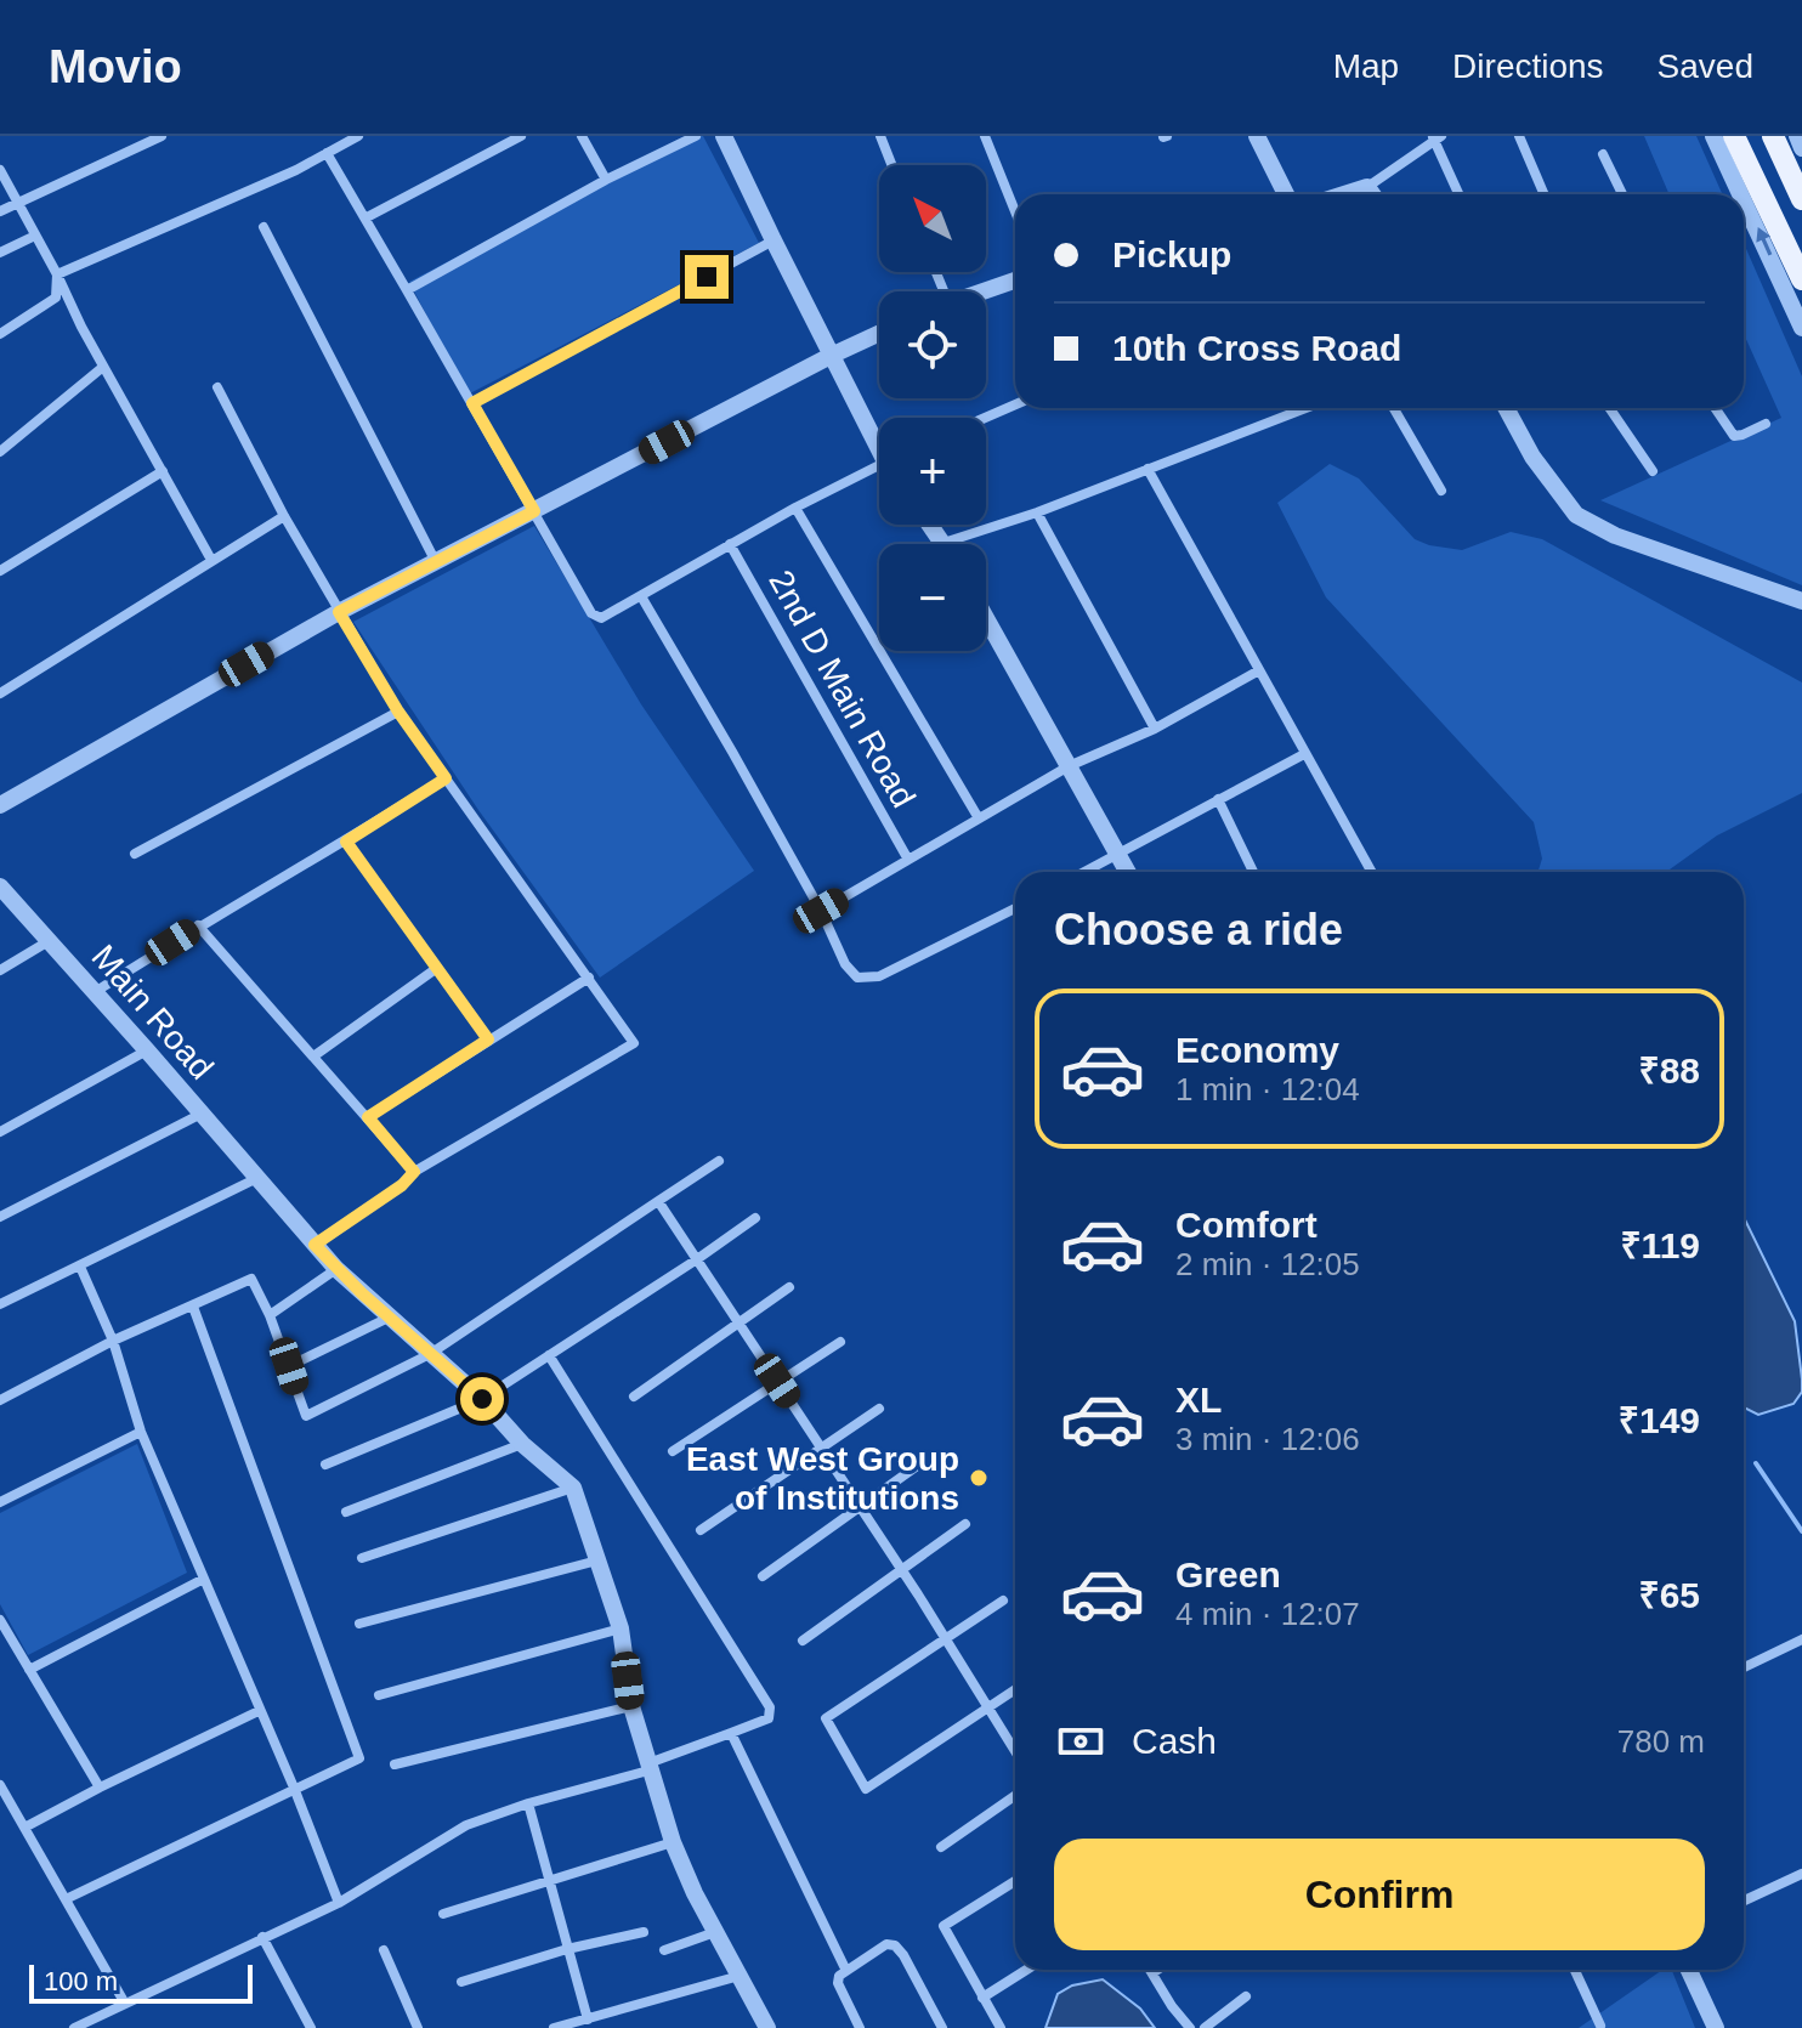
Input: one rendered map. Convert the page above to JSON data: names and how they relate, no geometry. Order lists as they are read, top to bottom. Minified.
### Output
{"streets":{"street":["2nd D Main Road","Main Road"]},"places":["East West Group of Institutions"],"scale_bar":"100 m","north":"top left","page":{"header":"Movio","nav":["Map","Directions","Saved"],"map_buttons":["+","−"],"banner":["Pickup","10th Cross Road"],"heading":"Choose a ride","list":[{"name":"Economy","note":"1 min · 12:04","value":"₹88"},{"name":"Comfort","note":"2 min · 12:05","value":"₹119"},{"name":"XL","note":"3 min · 12:06","value":"₹149"},{"name":"Green","note":"4 min · 12:07","value":"₹65"}],"pay":["Cash","780 m"],"buttons":"Confirm","scale":"100 m"}}
